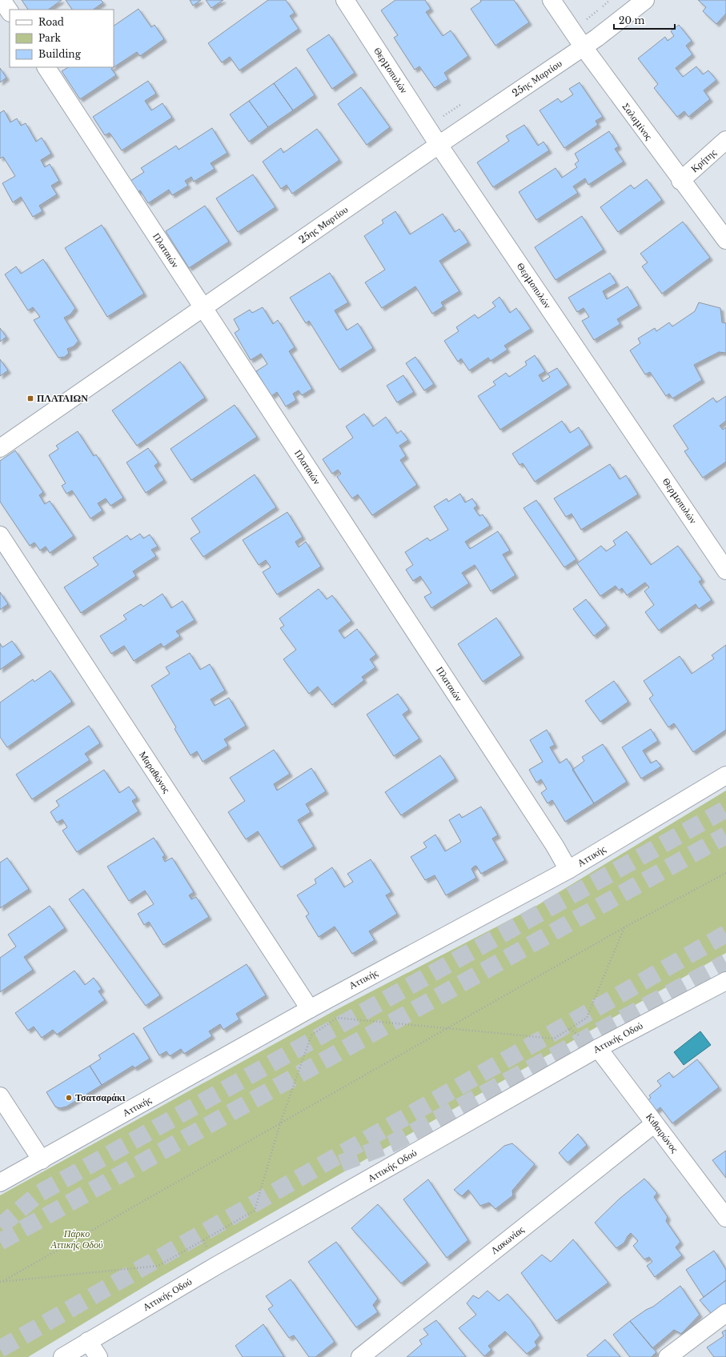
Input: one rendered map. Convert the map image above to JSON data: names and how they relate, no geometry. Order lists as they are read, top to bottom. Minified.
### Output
{"streets":{"street":["Θερμοπυλών","25ης Μαρτίου","Σαλαμίνος","Κρήτης","Πλαταιών","Μαραθώνος","Αττικής","Αττικής Οδού","Κιθαιρώνος","Λακωνίας"]},"crossings":[["Θερμοπυλών","25ης Μαρτίου"],["25ης Μαρτίου","Σαλαμίνος"],["25ης Μαρτίου","Πλαταιών"],["Σαλαμίνος","Κρήτης"],["Πλαταιών","Αττικής"],["Μαραθώνος","Αττικής"],["Αττικής Οδού","Κιθαιρώνος"],["Κιθαιρώνος","Λακωνίας"]],"parks":["Πάρκο Αττικής Οδού"],"places":{"transit":["ΠΛΑΤΑΙΩΝ"],"other":["Τσατσαράκι"]},"legend":["Road","Park","Building"],"scale_bar":"20 m"}
